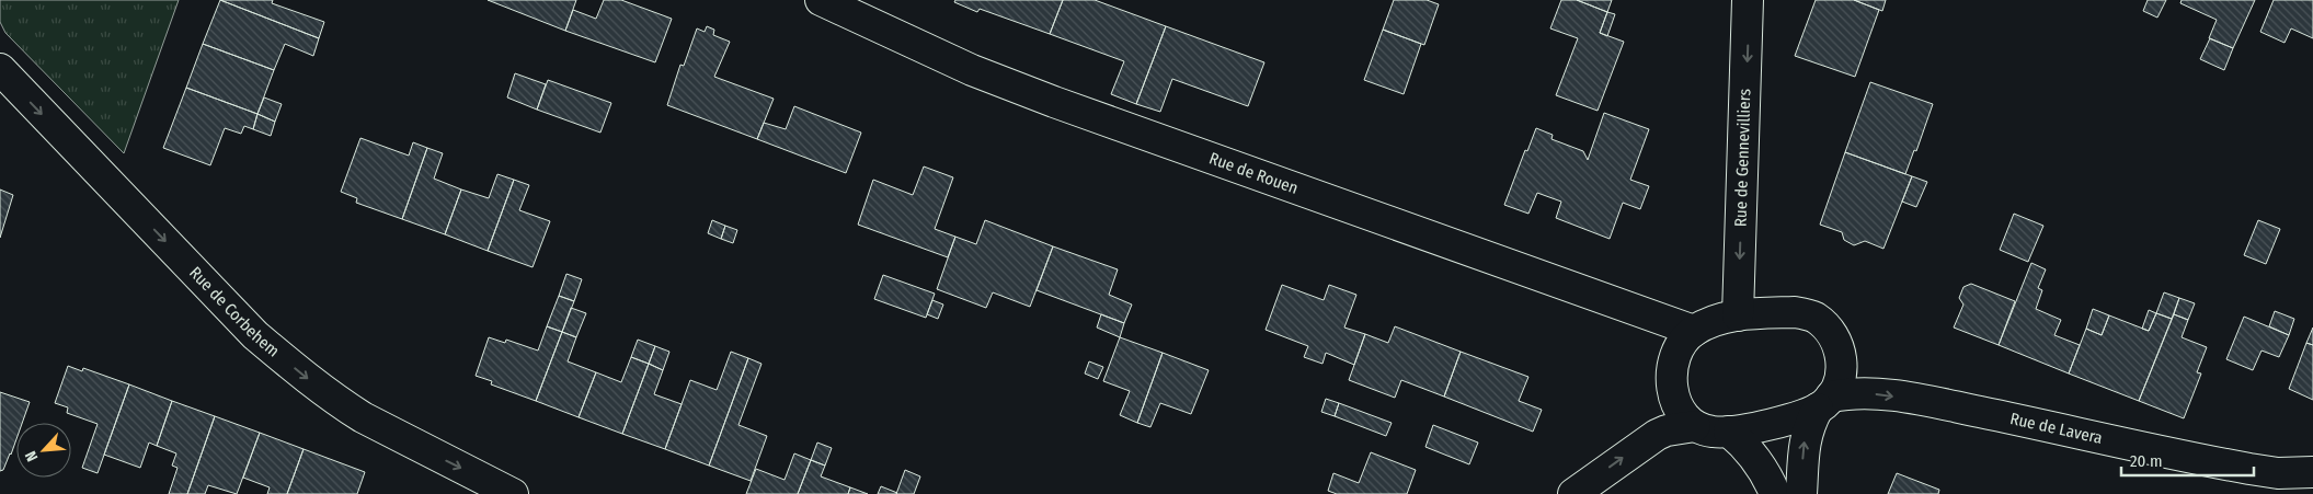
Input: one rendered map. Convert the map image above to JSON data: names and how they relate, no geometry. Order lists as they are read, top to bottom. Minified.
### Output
{"streets":{"street":["Rue de Gennevilliers","Rue de Rouen","Rue de Corbehem","Rue de Lavera"]},"crossings":[["Rue de Gennevilliers","Rue de Rouen"],["Rue de Gennevilliers","Rue de Lavera"],["Rue de Rouen","Rue de Lavera"]],"one_way":["Rue de Gennevilliers","Rue de Corbehem","Rue de Lavera"],"scale_bar":"20 m","north":"bottom left"}
